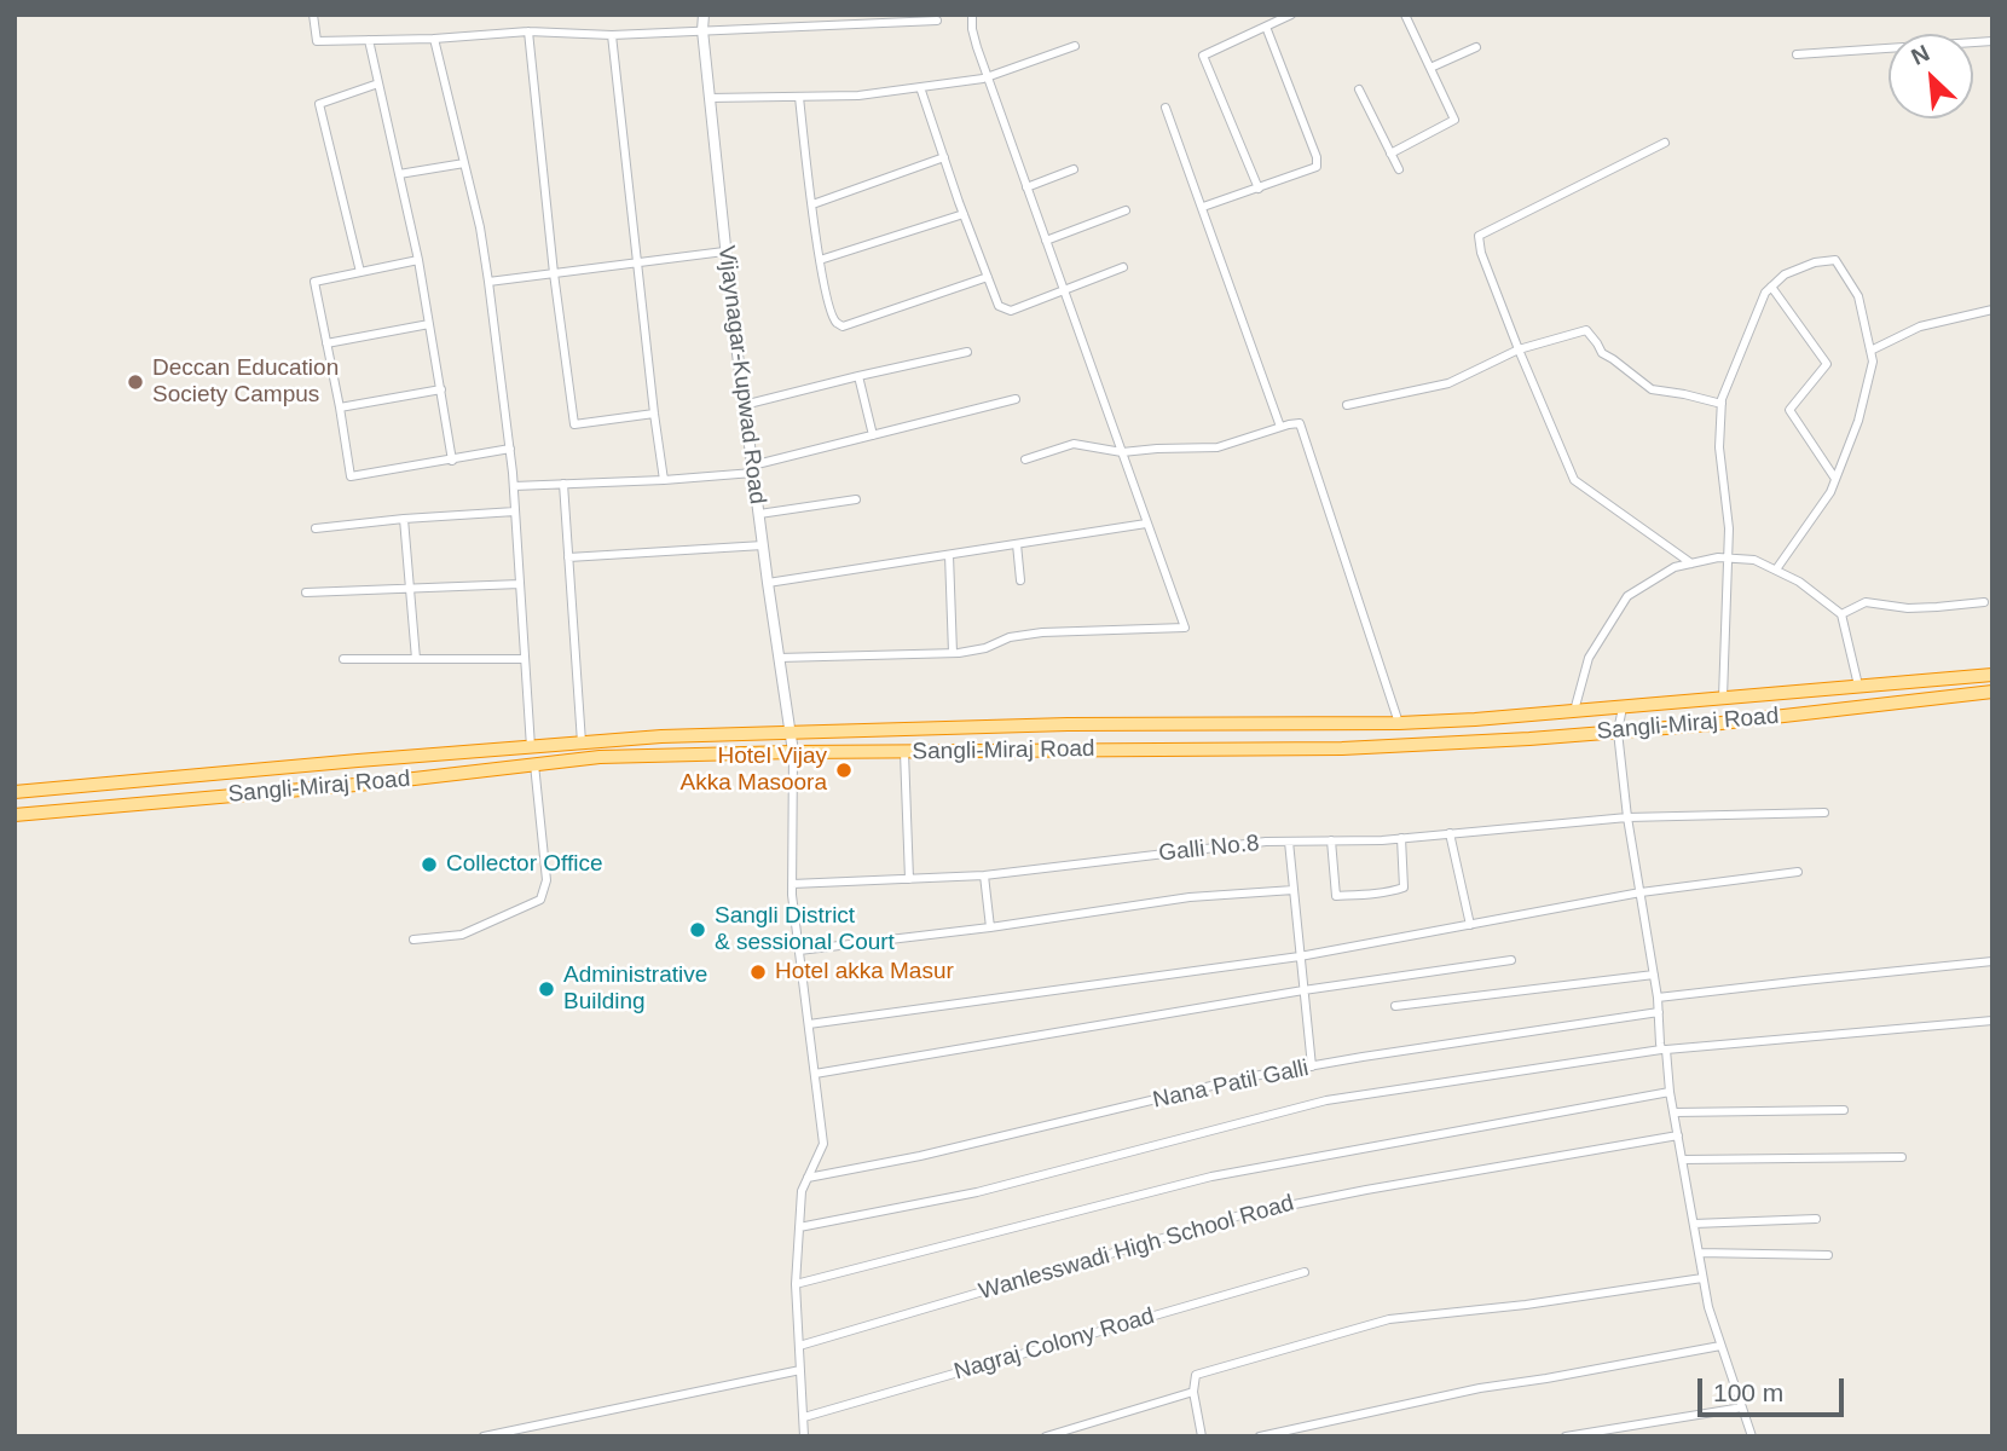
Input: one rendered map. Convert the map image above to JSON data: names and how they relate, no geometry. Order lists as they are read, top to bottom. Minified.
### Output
{"streets":{"highway":["Sangli-Miraj Road"],"street":["Vijaynagar-Kupwad Road","Galli No.8","Nana Patil Galli","Wanlesswadi High School Road","Nagraj Colony Road"]},"crossings":[["Vijaynagar-Kupwad Road","Sangli-Miraj Road"]],"places":["Deccan Education Society Campus","Hotel Vijay Akka Masoora","Collector Office","Sangli District & sessional Court","Hotel akka Masur","Administrative Building"],"scale_bar":"100 m","north":"top left"}
